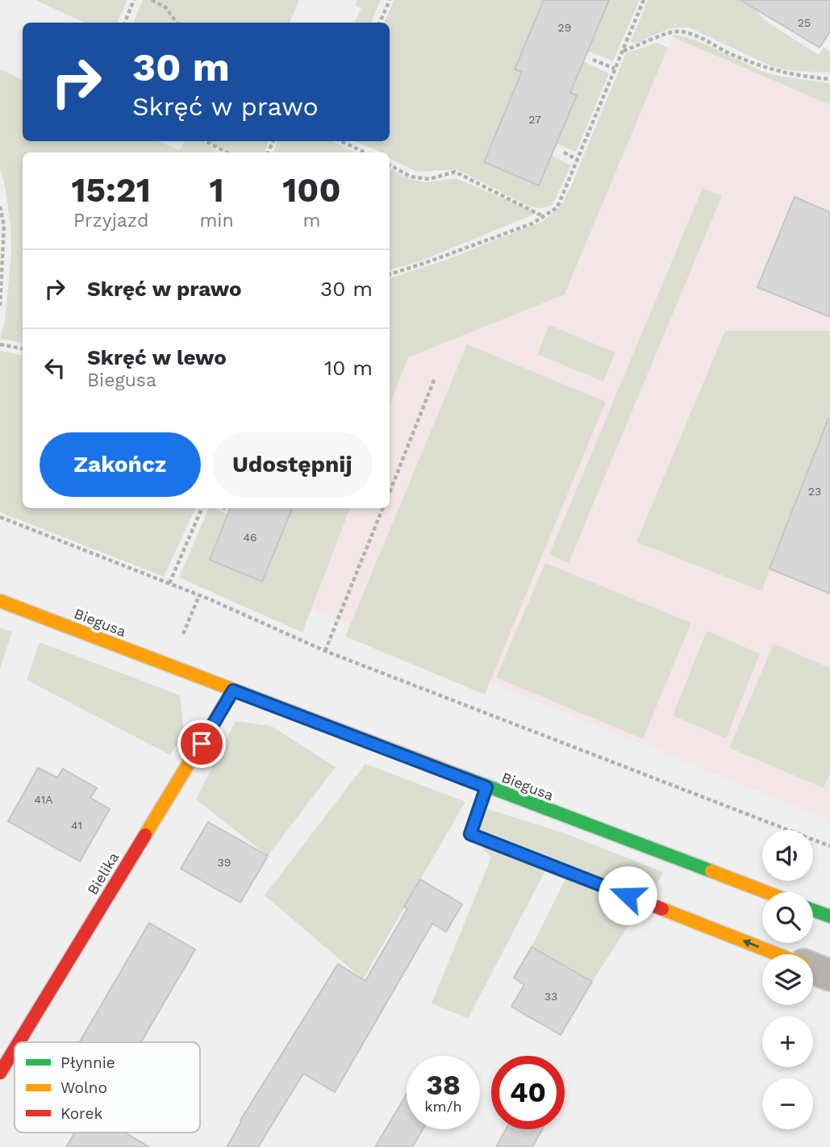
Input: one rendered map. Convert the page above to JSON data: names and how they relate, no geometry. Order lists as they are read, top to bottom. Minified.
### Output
{"streets":{"street":["Biegusa","Bielika"]},"crossings":[["Biegusa","Bielika"]],"house_numbers":["25","29","27","23","46","41A","41","39","33"],"legend":["Płynnie","Wolno","Korek"],"page":{"turn":["30 m","Skręć w prawo"],"eta":["15:21","Przyjazd","1","min","100","m"],"list":[{"name":"Skręć w prawo","value":"30 m"},{"name":"Skręć w lewo","note":"Biegusa","value":"10 m"}],"buttons":["Zakończ","Udostępnij"],"map_buttons":["+","−"],"speed":"38 km/h","limit":"40"}}
